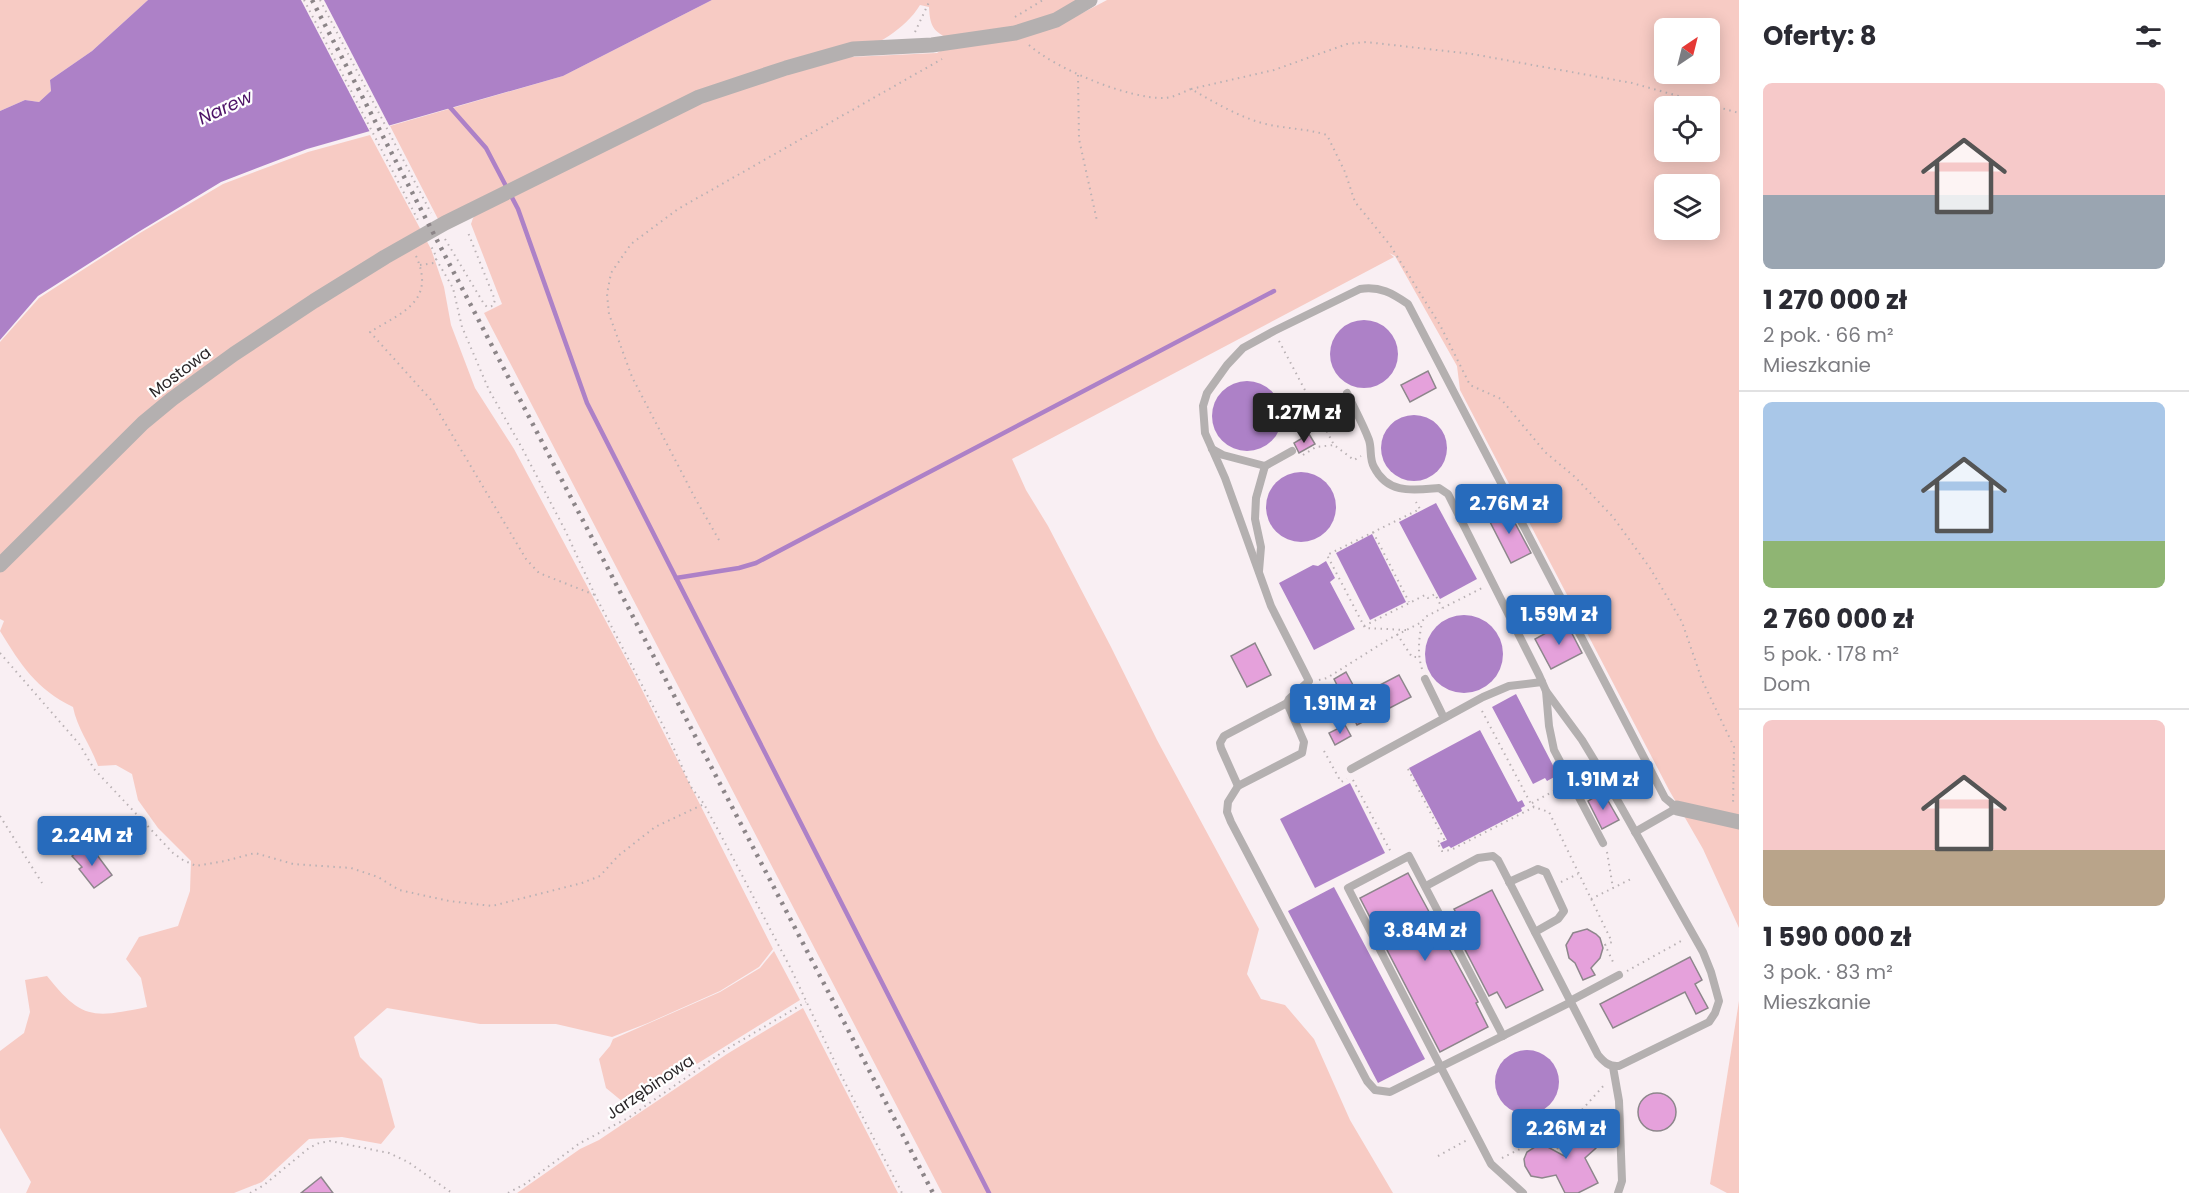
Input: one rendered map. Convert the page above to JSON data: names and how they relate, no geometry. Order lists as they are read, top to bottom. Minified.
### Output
{"streets":{"street":["Mostowa"],"path":["Jarzębinowa"]},"water":["Narew"],"north":"top right","page":{"heading":"Oferty: 8","list":[{"name":"1 270 000 zł","note":"2 pok. · 66 m² · Mieszkanie"},{"name":"2 760 000 zł","note":"5 pok. · 178 m² · Dom"},{"name":"1 590 000 zł","note":"3 pok. · 83 m² · Mieszkanie"}],"price":["1.27M zł","2.76M zł","1.59M zł","1.91M zł","1.91M zł","2.24M zł","3.84M zł","2.26M zł"]}}
